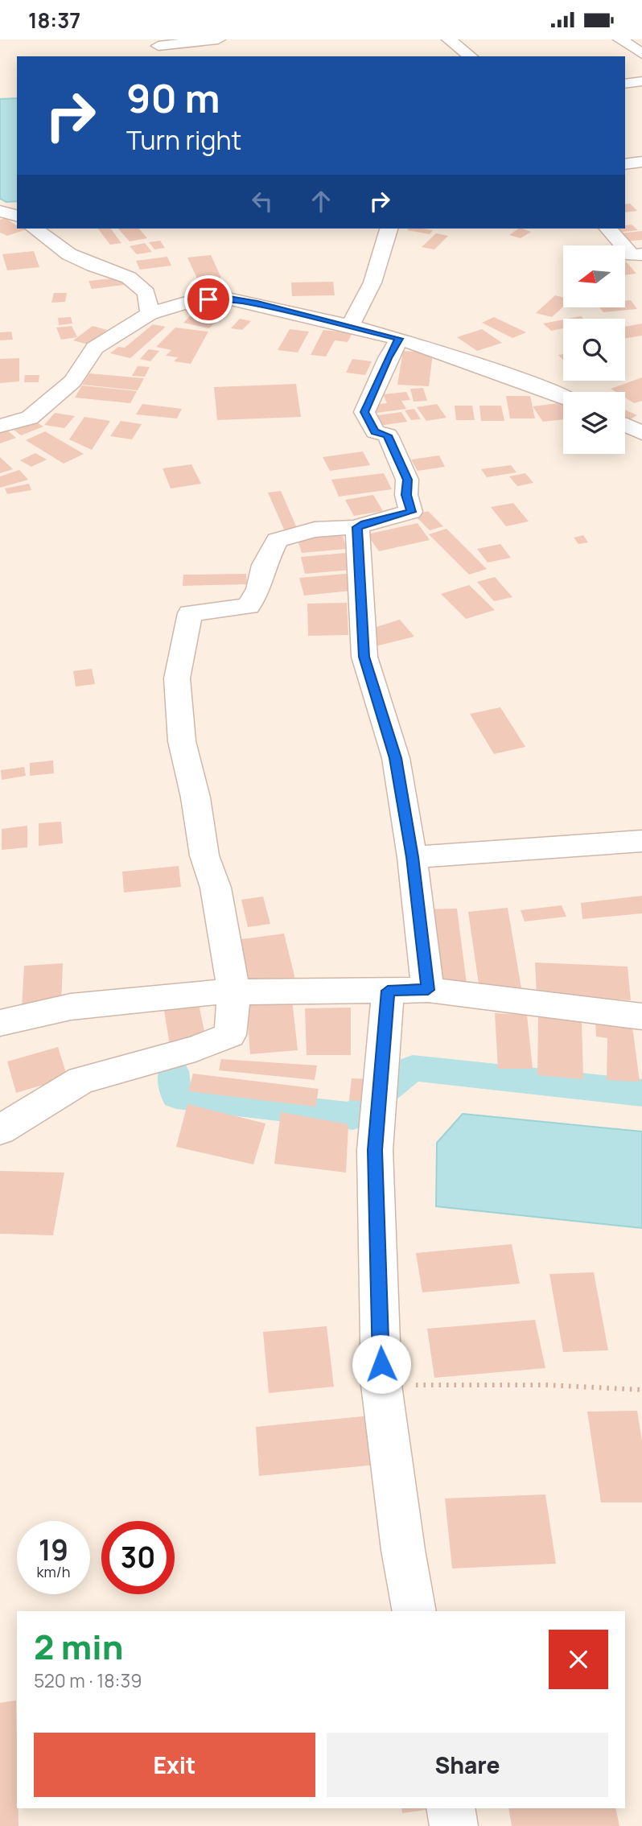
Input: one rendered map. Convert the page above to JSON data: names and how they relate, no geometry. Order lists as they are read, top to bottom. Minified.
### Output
{"north":"left","page":{"status":"18:37","turn":["90 m","Turn right"],"speed":"19 km/h","limit":"30","heading":["2 min","520 m · 18:39"],"buttons":["Exit","Share"]}}
